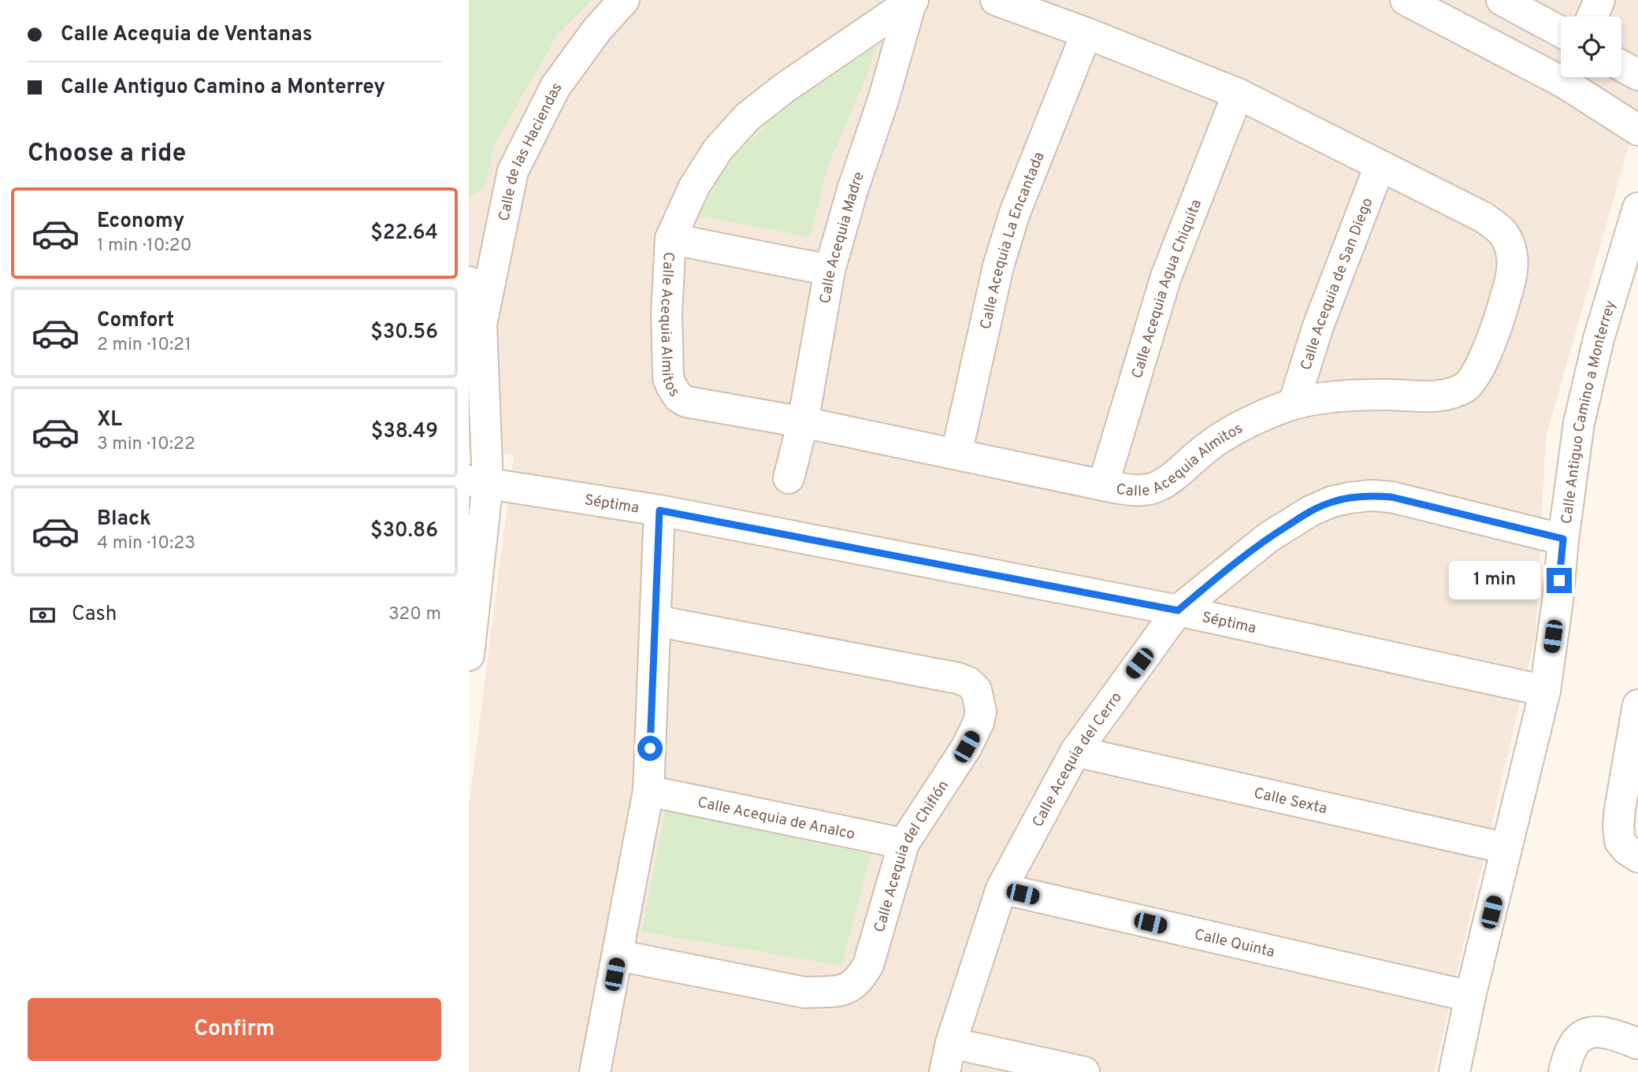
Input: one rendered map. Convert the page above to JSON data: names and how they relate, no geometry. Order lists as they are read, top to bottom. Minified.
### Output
{"streets":{"street":["Calle de las Haciendas","Calle Acequia Madre","Calle Acequia La Encantada","Calle Acequia de San Diego","Calle Acequia Agua Chiquita","Calle Acequia Almitos","Calle Antiguo Camino a Monterrey","Séptima","Calle Acequia del Cerro","Calle Sexta","Calle Acequia de Analco","Calle Acequia del Chiflón","Calle Quinta"]},"crossings":[["Calle Acequia Madre","Calle Acequia Almitos"],["Calle Acequia La Encantada","Calle Acequia Almitos"],["Calle Acequia de San Diego","Calle Acequia Almitos"],["Calle Acequia Agua Chiquita","Calle Acequia Almitos"],["Calle Antiguo Camino a Monterrey","Séptima"],["Calle Antiguo Camino a Monterrey","Calle Acequia del Cerro"],["Calle Antiguo Camino a Monterrey","Calle Sexta"],["Calle Antiguo Camino a Monterrey","Calle Quinta"],["Séptima","Calle Acequia del Cerro"],["Calle Acequia del Cerro","Calle Sexta"],["Calle Acequia del Cerro","Calle Quinta"],["Calle Acequia de Analco","Calle Acequia del Chiflón"]],"page":{"banner":["Calle Acequia de Ventanas","Calle Antiguo Camino a Monterrey"],"heading":"Choose a ride","list":[{"name":"Economy","note":"1 min · 10:20","value":"$22.64"},{"name":"Comfort","note":"2 min · 10:21","value":"$30.56"},{"name":"XL","note":"3 min · 10:22","value":"$38.49"},{"name":"Black","note":"4 min · 10:23","value":"$30.86"}],"bubble":"1 min","pay":["Cash","320 m"],"buttons":"Confirm"}}
